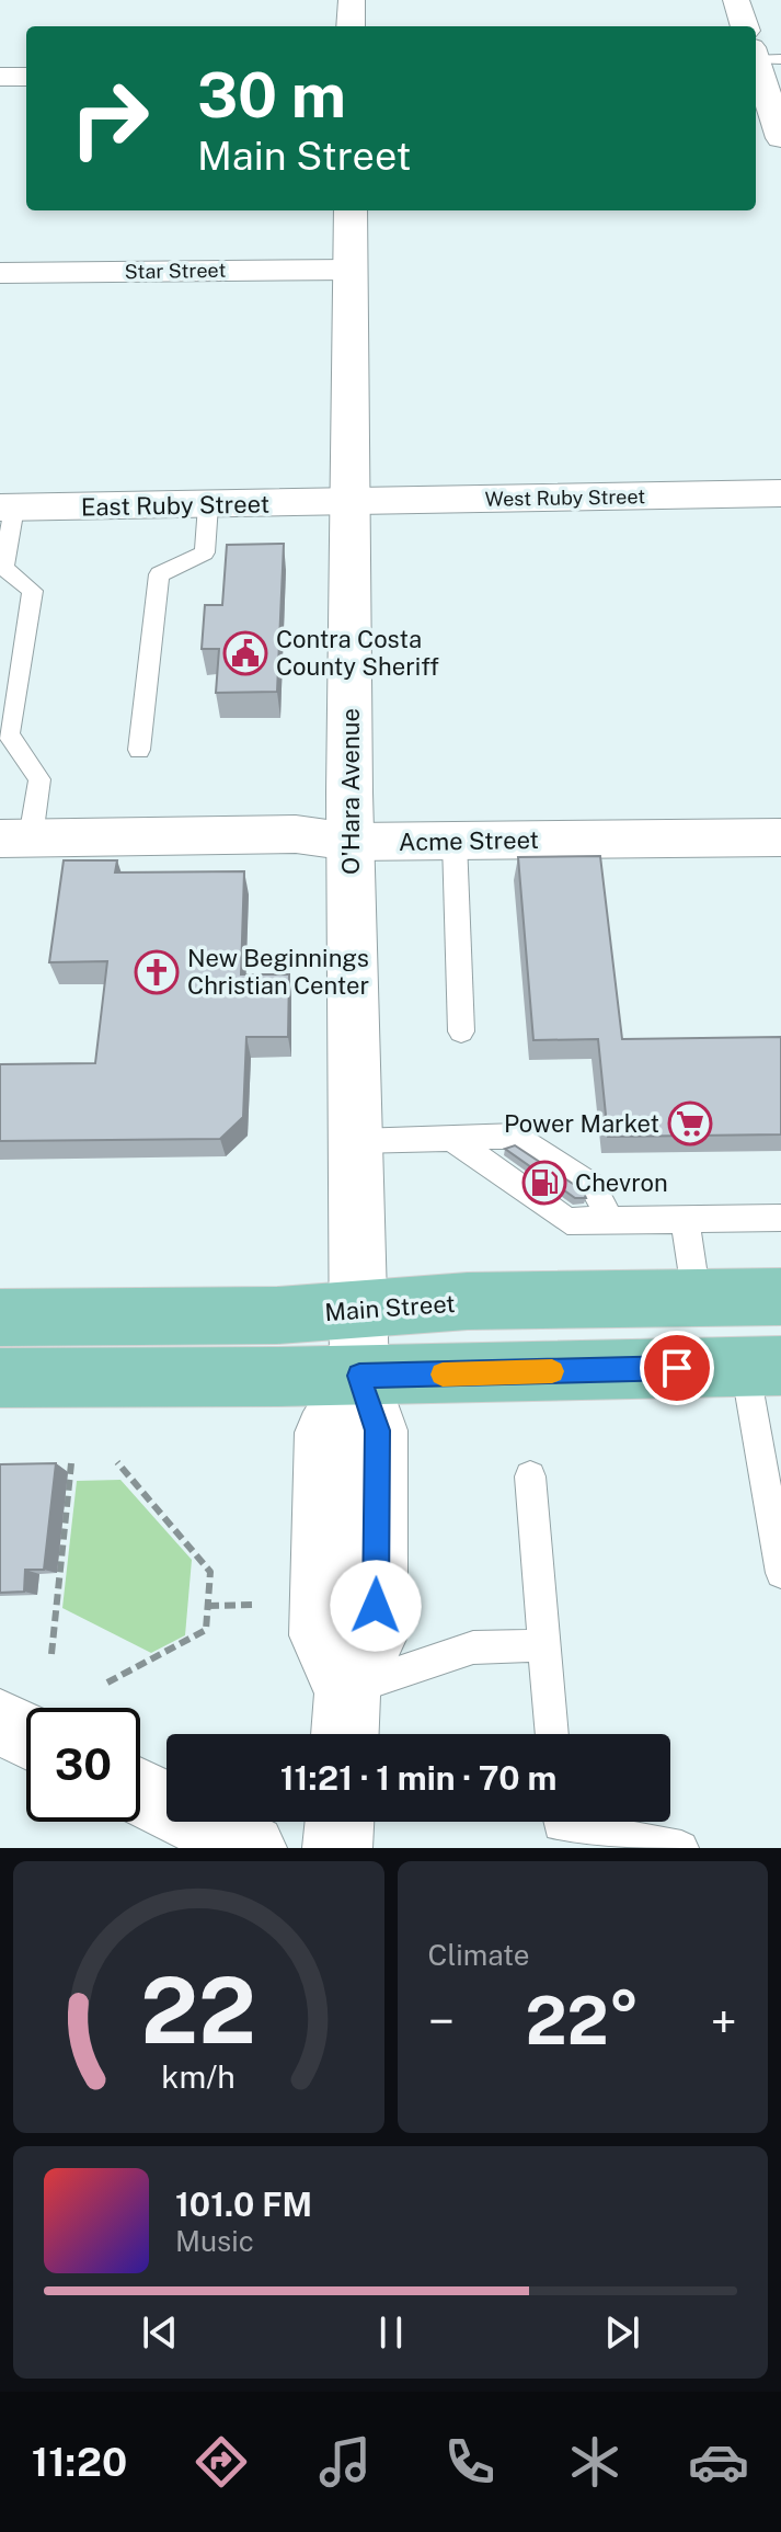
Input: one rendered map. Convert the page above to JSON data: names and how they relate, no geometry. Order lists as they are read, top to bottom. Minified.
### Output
{"streets":{"main road":["Main Street"],"street":["Star Street","West Ruby Street","East Ruby Street","O'Hara Avenue","Acme Street"]},"crossings":[["Star Street","O'Hara Avenue"],["West Ruby Street","East Ruby Street"],["West Ruby Street","O'Hara Avenue"],["East Ruby Street","O'Hara Avenue"],["O'Hara Avenue","Acme Street"],["O'Hara Avenue","Main Street"]],"places":{"public building":["Contra Costa County Sheriff"],"church":["New Beginnings Christian Center"],"supermarket":["Power Market"],"fuel station":["Chevron"]},"page":{"turn":["30 m","Main Street"],"limit":"30","trip":"11:21 · 1 min · 70 m","tile":"Climate","heat":["−","22°","+"],"song":["101.0 FM","Music"],"tabs":"11:20","gauge":["22","km/h"]}}
